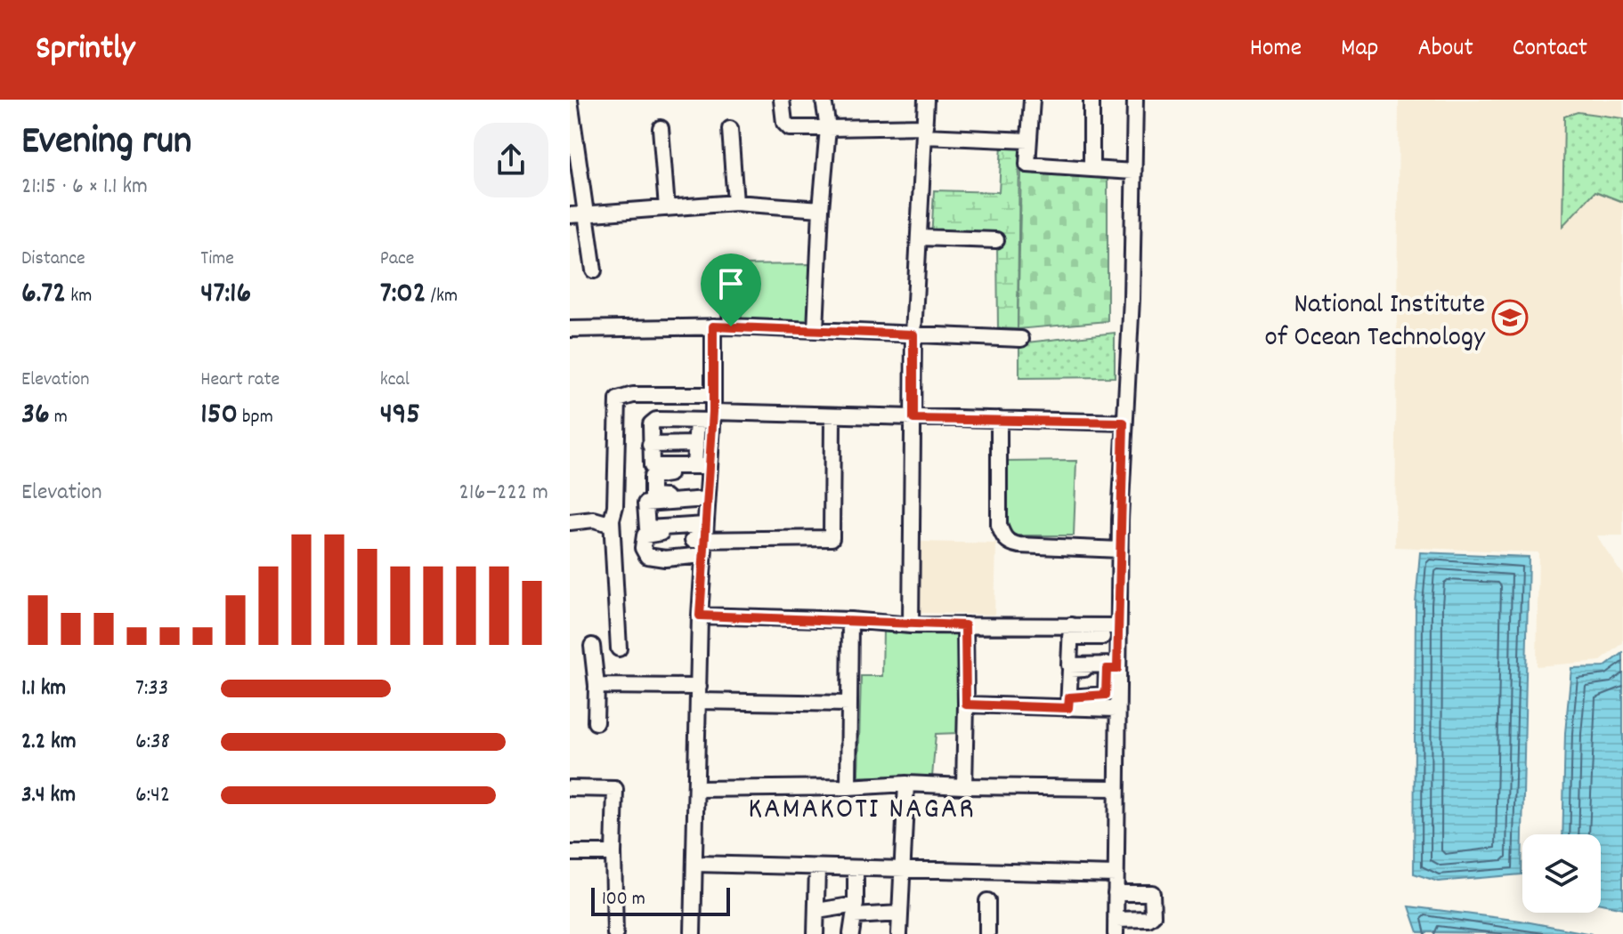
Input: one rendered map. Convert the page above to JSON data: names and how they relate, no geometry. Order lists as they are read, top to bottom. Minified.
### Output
{"districts":["KAMAKOTI NAGAR"],"places":{"school or university":["National Institute of Ocean Technology"]},"scale_bar":"100 m","page":{"header":"Sprintly","nav":["Home","Map","About","Contact"],"heading":["Evening run","21:15 · 6 × 1.1 km"],"stats":[["Distance","6.72 km"],["Time","47:16"],["Pace","7:02 /km"],["Elevation","36 m"],["Heart rate","150 bpm"],["kcal","495"]],"chart":["Elevation","216–222 m"],"list":[{"name":"1.1 km","note":"7:33"},{"name":"2.2 km","note":"6:38"},{"name":"3.4 km","note":"6:42"}],"scale":"100 m"}}
